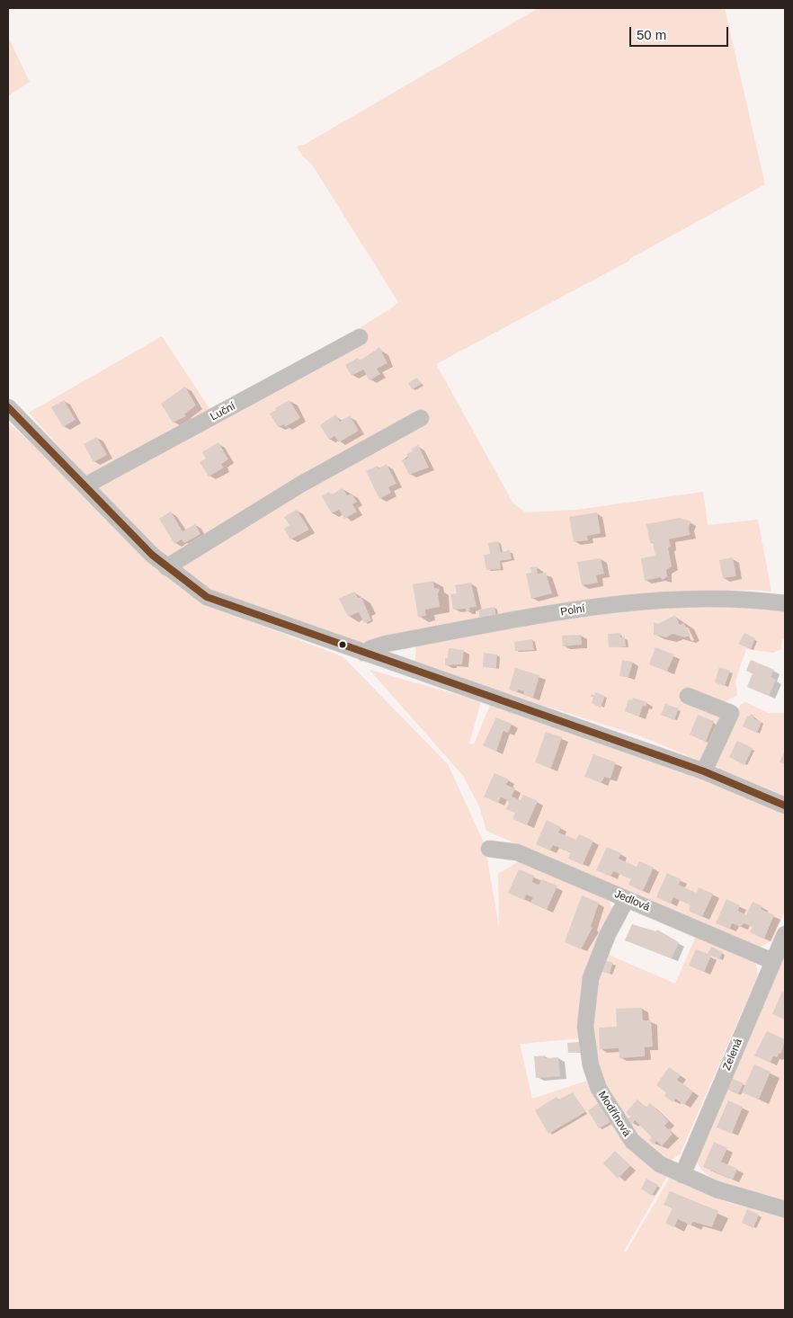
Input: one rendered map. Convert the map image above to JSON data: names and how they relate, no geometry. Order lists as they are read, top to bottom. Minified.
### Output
{"streets":{"street":["Luční","Polní","Jedlová","Zelená","Modřínová"]},"crossings":[["Jedlová","Zelená"],["Jedlová","Modřínová"],["Zelená","Modřínová"]],"scale_bar":"50 m"}
